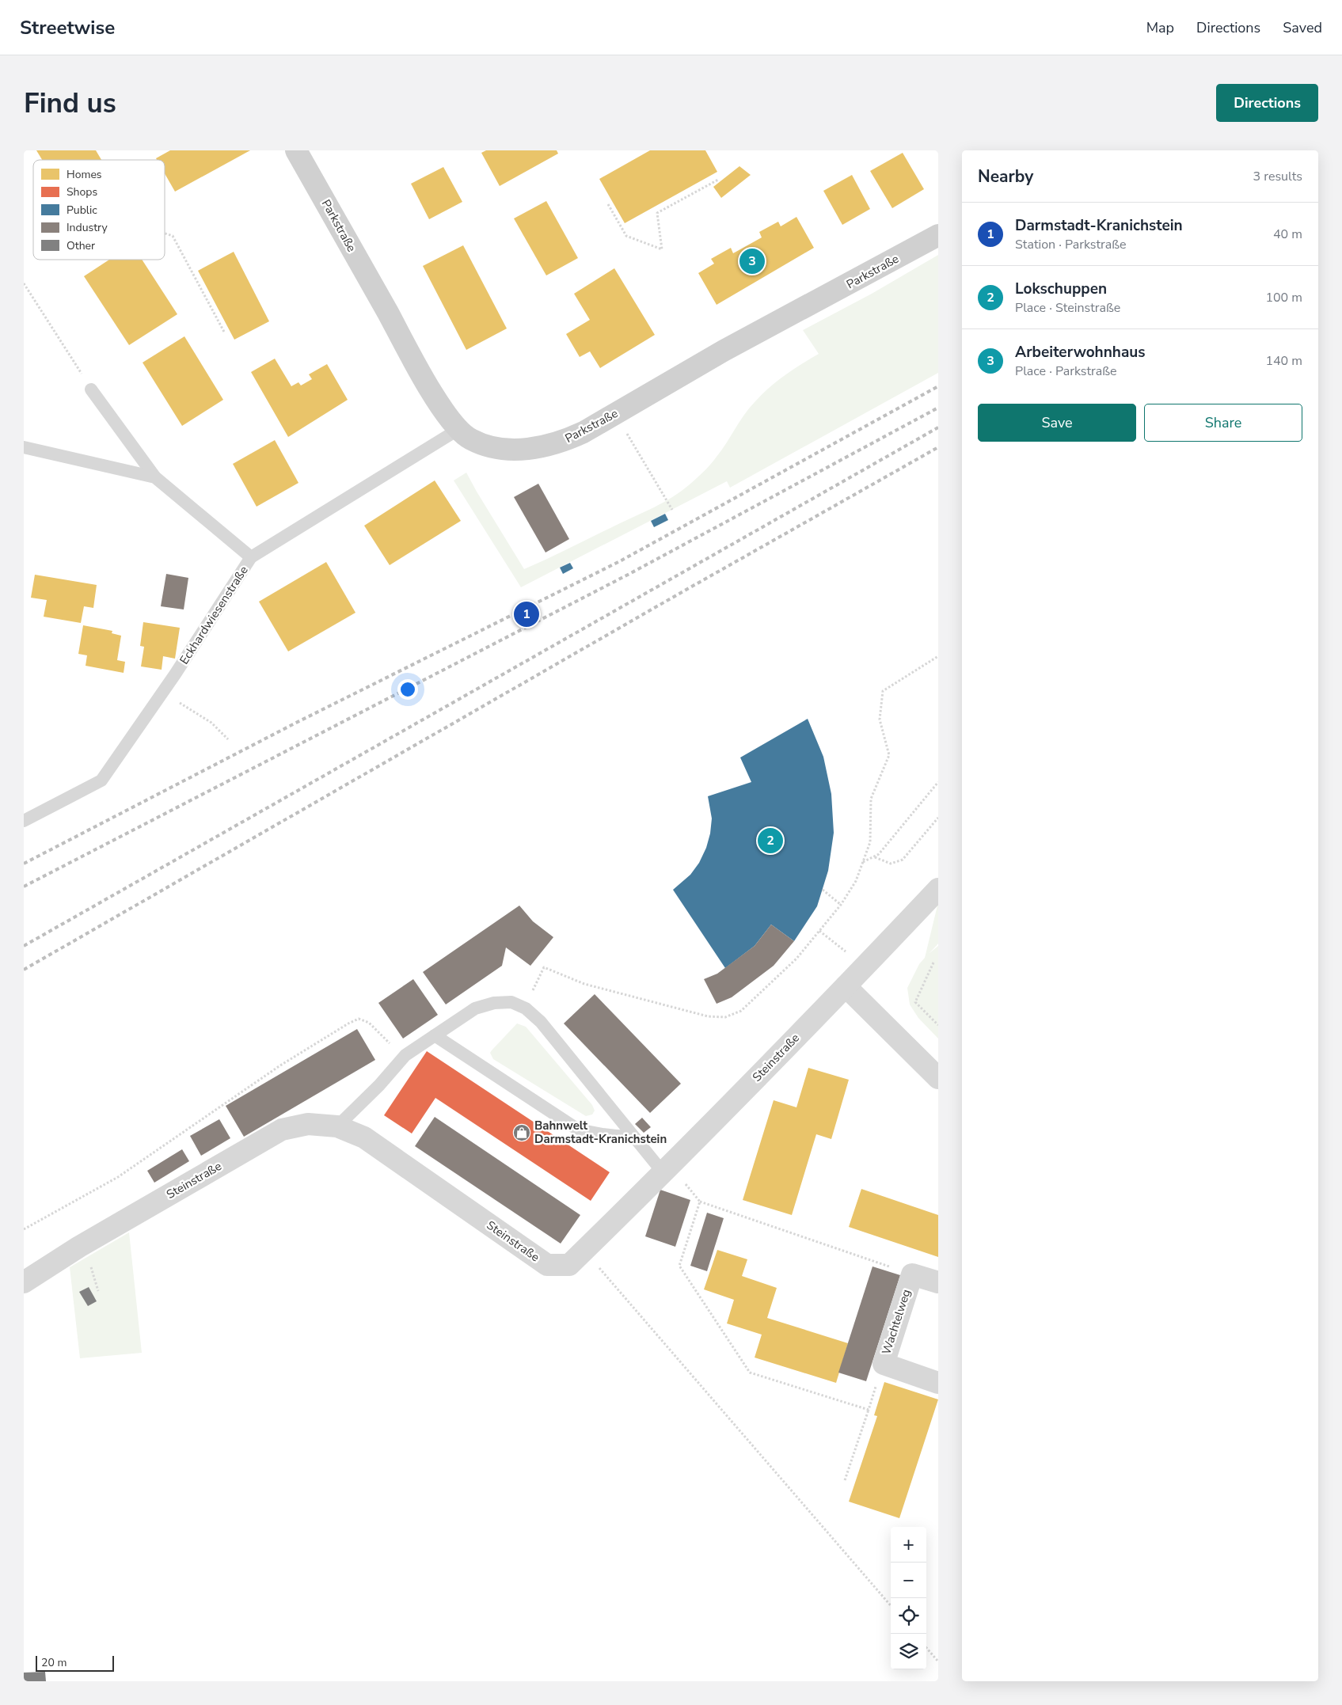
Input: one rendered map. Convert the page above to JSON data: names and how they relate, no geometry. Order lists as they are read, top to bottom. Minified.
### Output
{"streets":{"street":["Parkstraße","Steinstraße","Wachtelweg"],"lane":["Eckhardwiesenstraße"]},"crossings":[["Parkstraße","Eckhardwiesenstraße"]],"places":{"shop":["Bahnwelt Darmstadt-Kranichstein"]},"legend":["Homes","Shops","Public","Industry","Other"],"scale_bar":"20 m","page":{"header":"Streetwise","nav":["Map","Directions","Saved"],"buttons":["Directions",["Save","Share"]],"title":"Find us","heading":["Nearby","3 results"],"list":[{"mark":"1","name":"Darmstadt-Kranichstein","note":"Station · Parkstraße","value":"40 m"},{"mark":"2","name":"Lokschuppen","note":"Place · Steinstraße","value":"100 m"},{"mark":"3","name":"Arbeiterwohnhaus","note":"Place · Parkstraße","value":"140 m"}],"pins":["3","1","2"],"map_buttons":["+","−"],"scale":"20 m"}}
